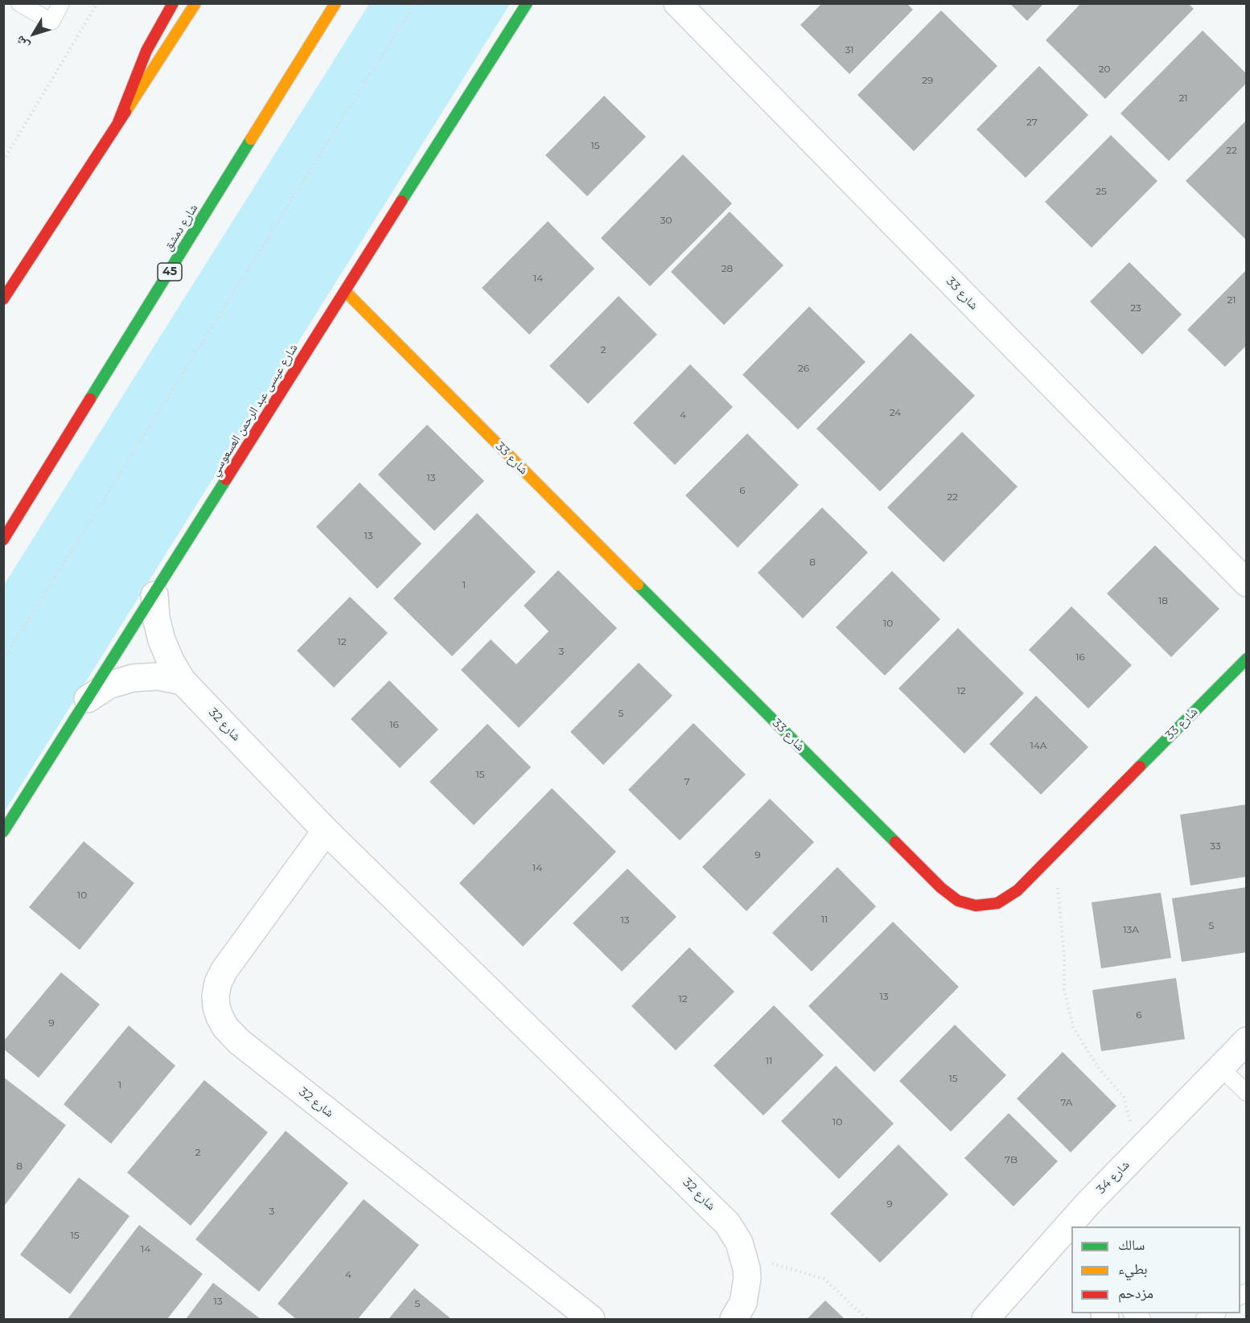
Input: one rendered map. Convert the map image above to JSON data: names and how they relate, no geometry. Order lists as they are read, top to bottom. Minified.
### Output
{"streets":{"main road":["شارع دمشق","45","شارع 33","شارع عيسى عبد الرحمن العسعوسي"],"street":["شارع 32","شارع 34"]},"crossings":[["شارع 33","شارع عيسى عبد الرحمن العسعوسي"],["شارع عيسى عبد الرحمن العسعوسي","شارع 32"]],"house_numbers":["31","20","29","21","27","15","22","25","30","28","14","21","23","2","26","24","4","13","6","22","13","8","1","18","10","12","3","16","12","5","16","14A","15","7","33","9","14","10","11","13","5","13A","13","12","6","9","11","15","1","7A","10","2","7B","8","9","3","15","14","4","13","5"],"legend":["سالك","بطيء","مزدحم"],"north":"bottom left"}
